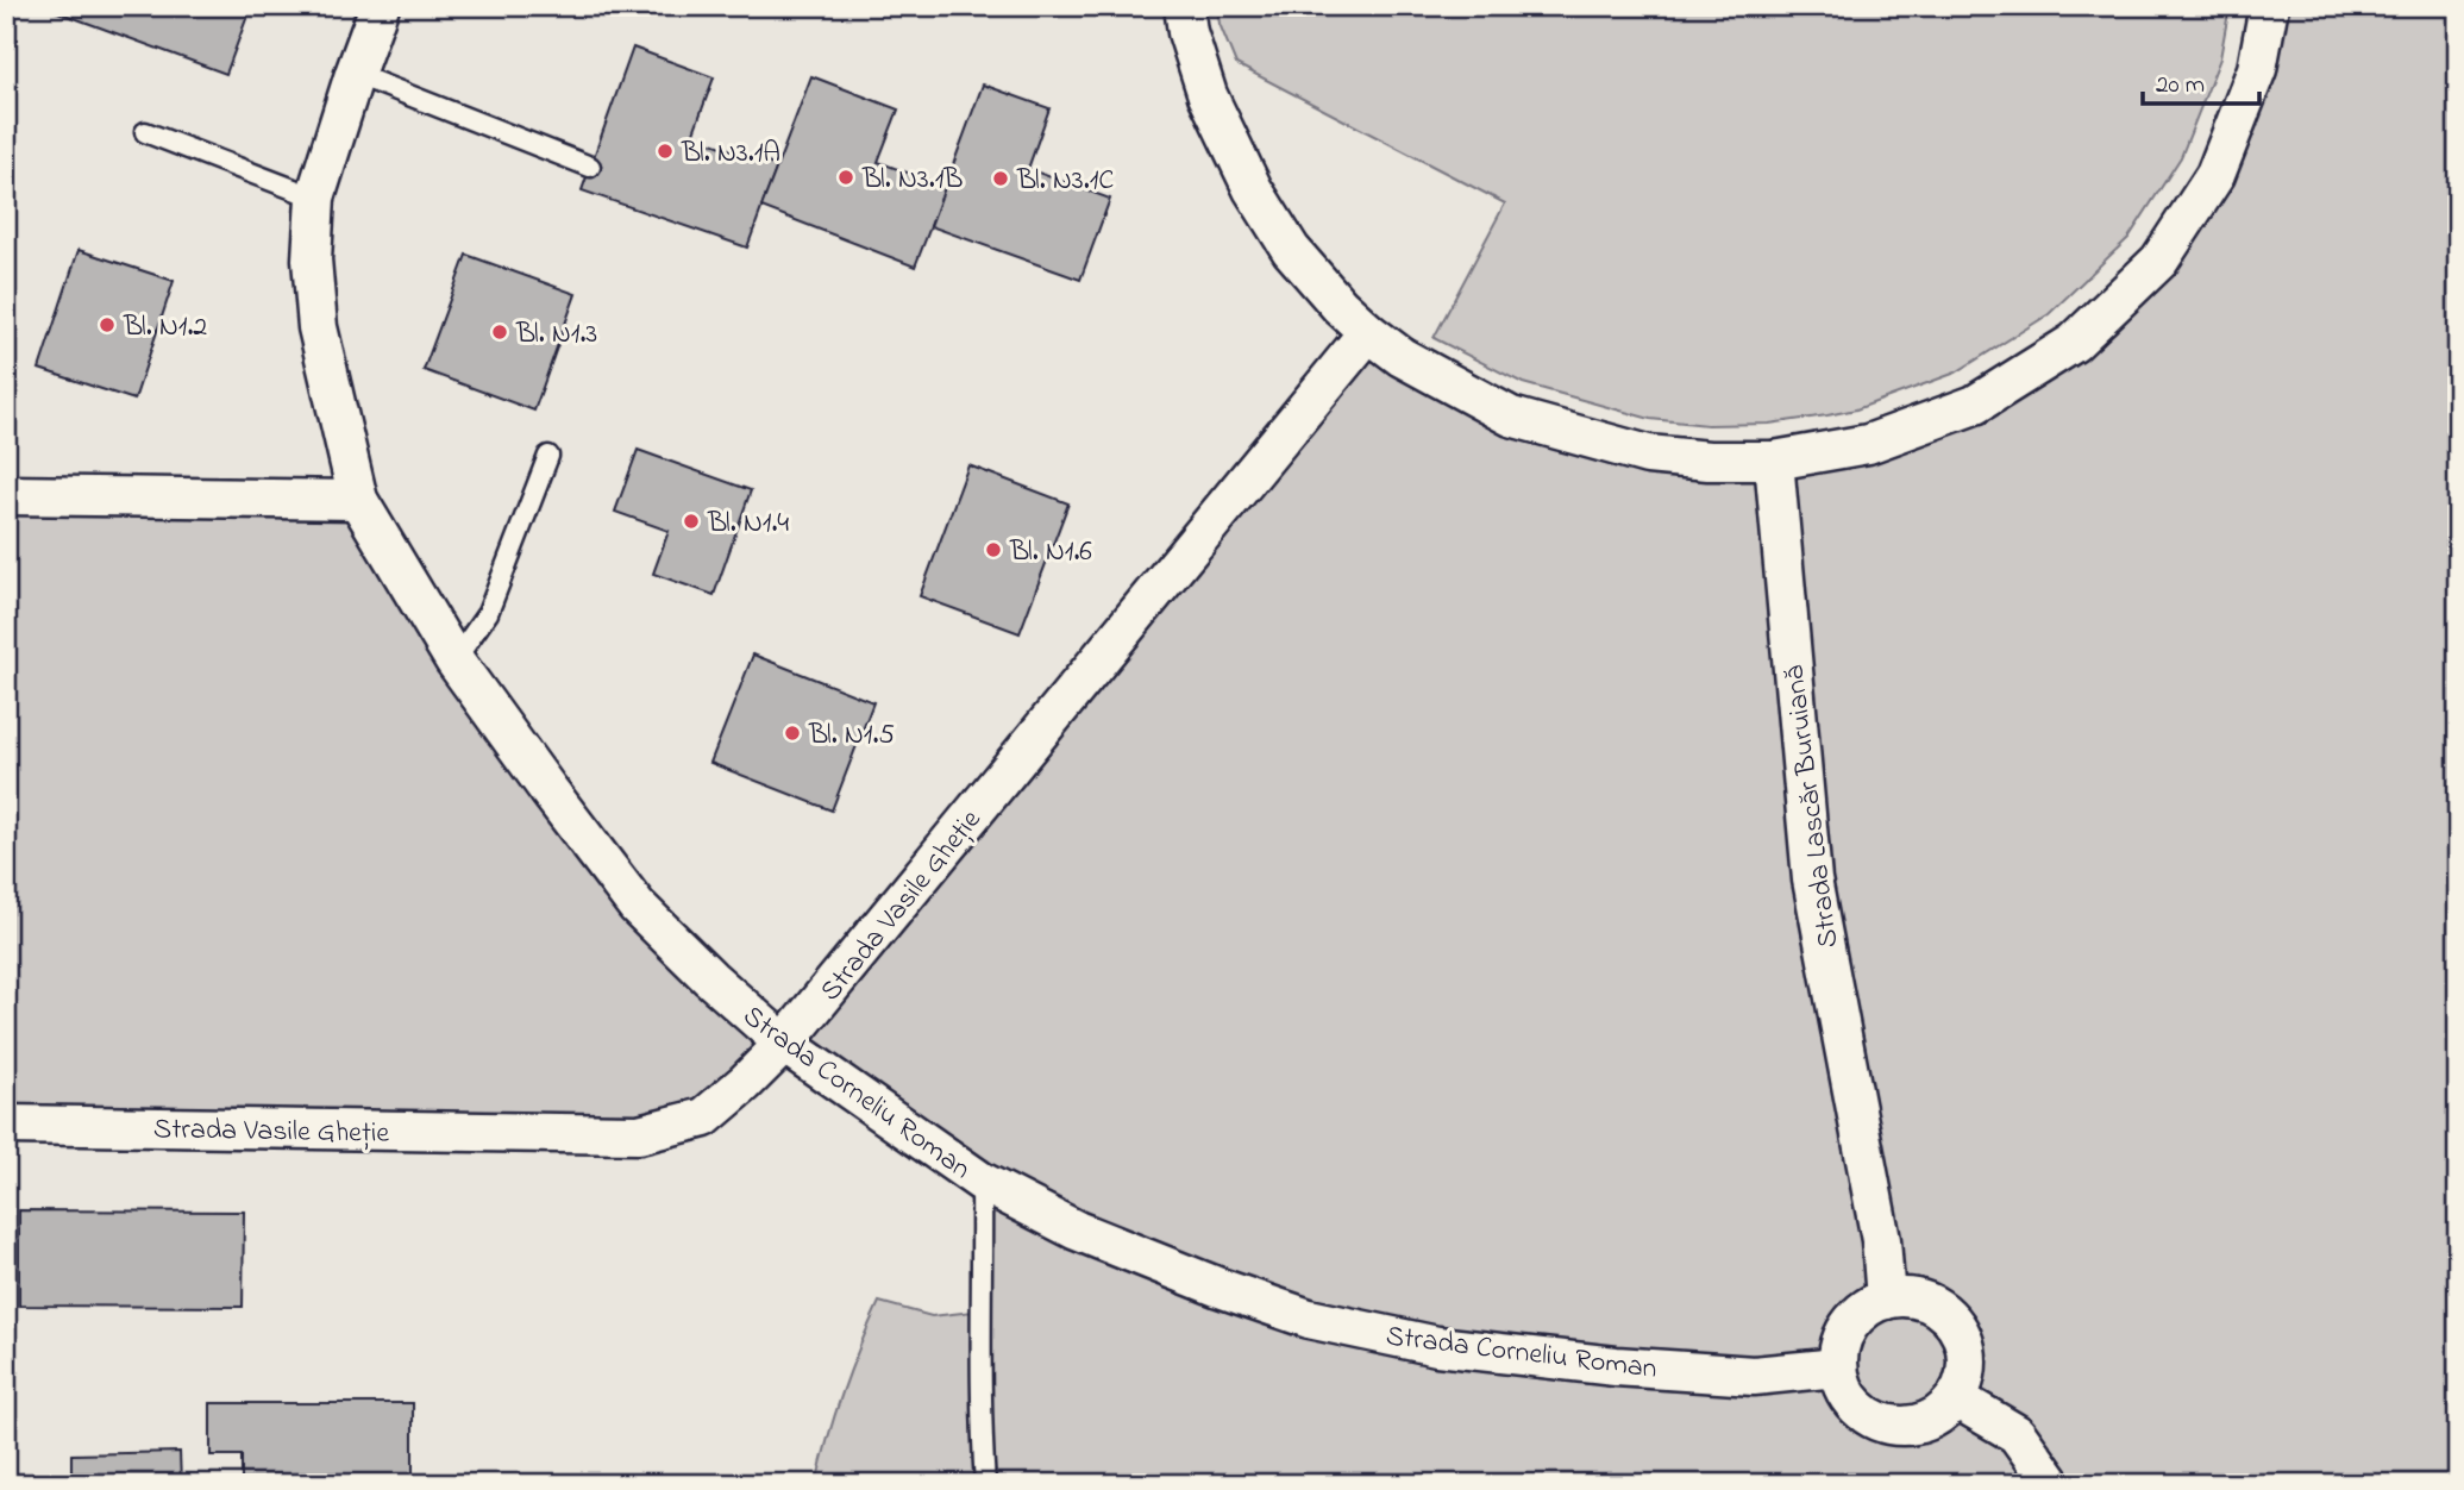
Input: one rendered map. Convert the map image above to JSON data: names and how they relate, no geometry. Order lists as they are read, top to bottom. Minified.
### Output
{"streets":{"street":["Strada Lascăr Buruiană","Strada Vasile Gheție","Strada Corneliu Roman"]},"crossings":[["Strada Lascăr Buruiană","Strada Corneliu Roman"],["Strada Vasile Gheție","Strada Corneliu Roman"]],"places":["Bl. N3.1A","Bl. N3.1B","Bl. N3.1C","Bl. N1.2","Bl. N1.3","Bl. N1.4","Bl. N1.6","Bl. N1.5"],"scale_bar":"20 m"}
